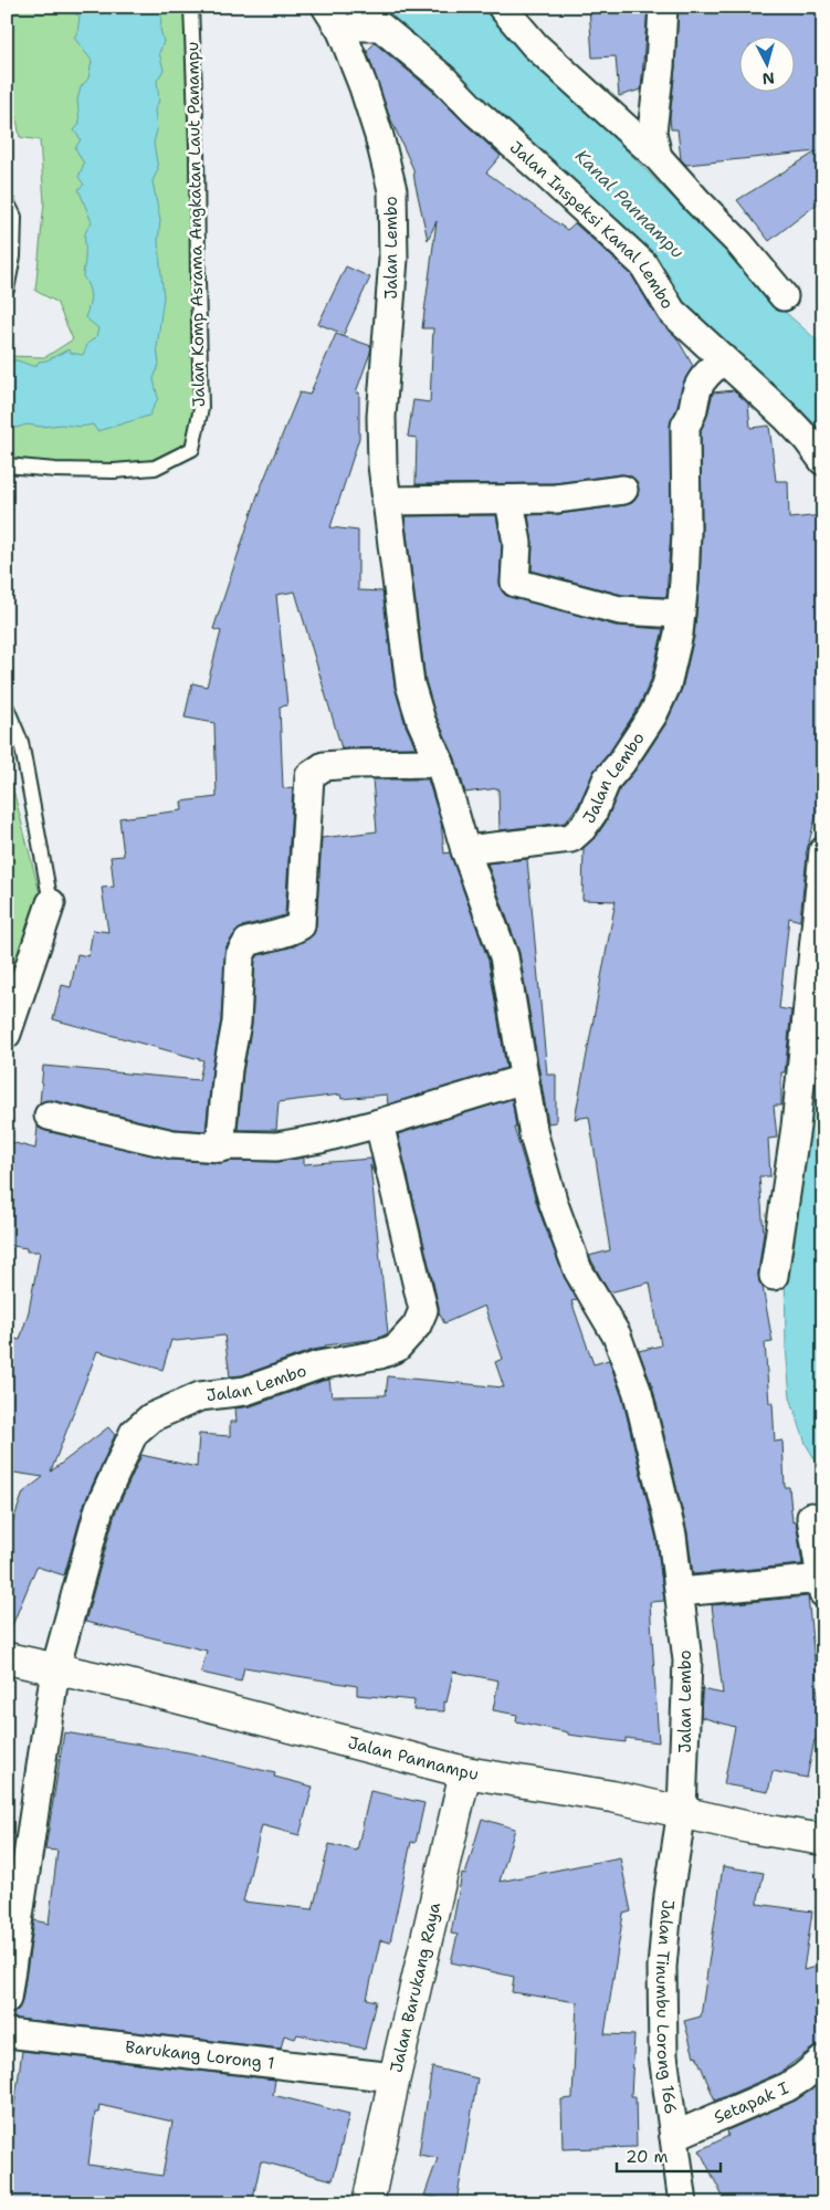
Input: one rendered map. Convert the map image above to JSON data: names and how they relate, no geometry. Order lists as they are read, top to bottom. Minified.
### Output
{"streets":{"main road":["Jalan Pannampu","Jalan Barukang Raya"],"street":["Jalan Inspeksi Kanal Lembo","Jalan Lembo","Jalan Tinumbu Lorong 166","Barukang Lorong 1","Setapak I"],"lane":["Jalan Komp Asrama Angkatan Laut Panampu"]},"crossings":[["Jalan Inspeksi Kanal Lembo","Jalan Lembo"],["Jalan Lembo","Jalan Pannampu"],["Jalan Lembo","Jalan Tinumbu Lorong 166"],["Jalan Pannampu","Jalan Barukang Raya"],["Jalan Pannampu","Jalan Tinumbu Lorong 166"],["Jalan Barukang Raya","Barukang Lorong 1"],["Jalan Tinumbu Lorong 166","Setapak I"]],"water":["Kanal Pannampu"],"scale_bar":"20 m","north":"bottom"}
